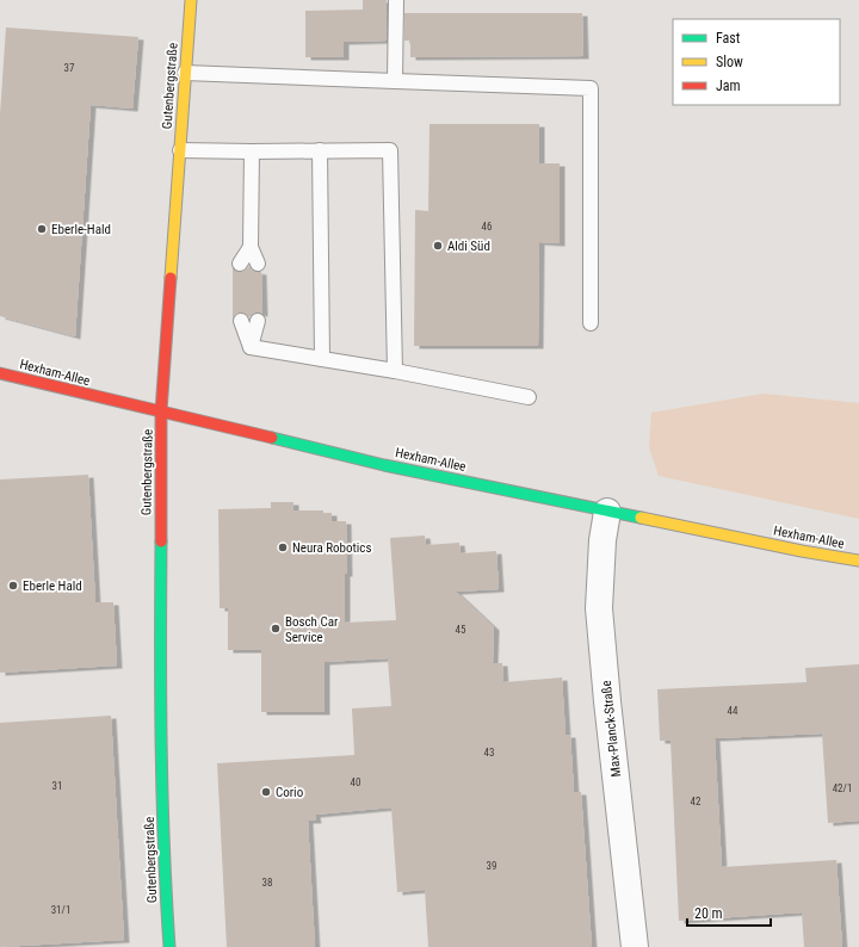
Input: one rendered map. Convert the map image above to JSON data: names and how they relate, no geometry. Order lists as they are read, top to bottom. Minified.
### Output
{"streets":{"street":["Gutenbergstraße","Hexham-Allee","Max-Planck-Straße"]},"crossings":[["Gutenbergstraße","Hexham-Allee"],["Hexham-Allee","Max-Planck-Straße"]],"places":["Eberle-Hald","Aldi Süd","Neura Robotics","Eberle Hald","Bosch Car Service","Corio"],"house_numbers":["37","46","45","44","43","40","31","42/1","42","39","38","31/1"],"legend":["Fast","Slow","Jam"],"scale_bar":"20 m"}
